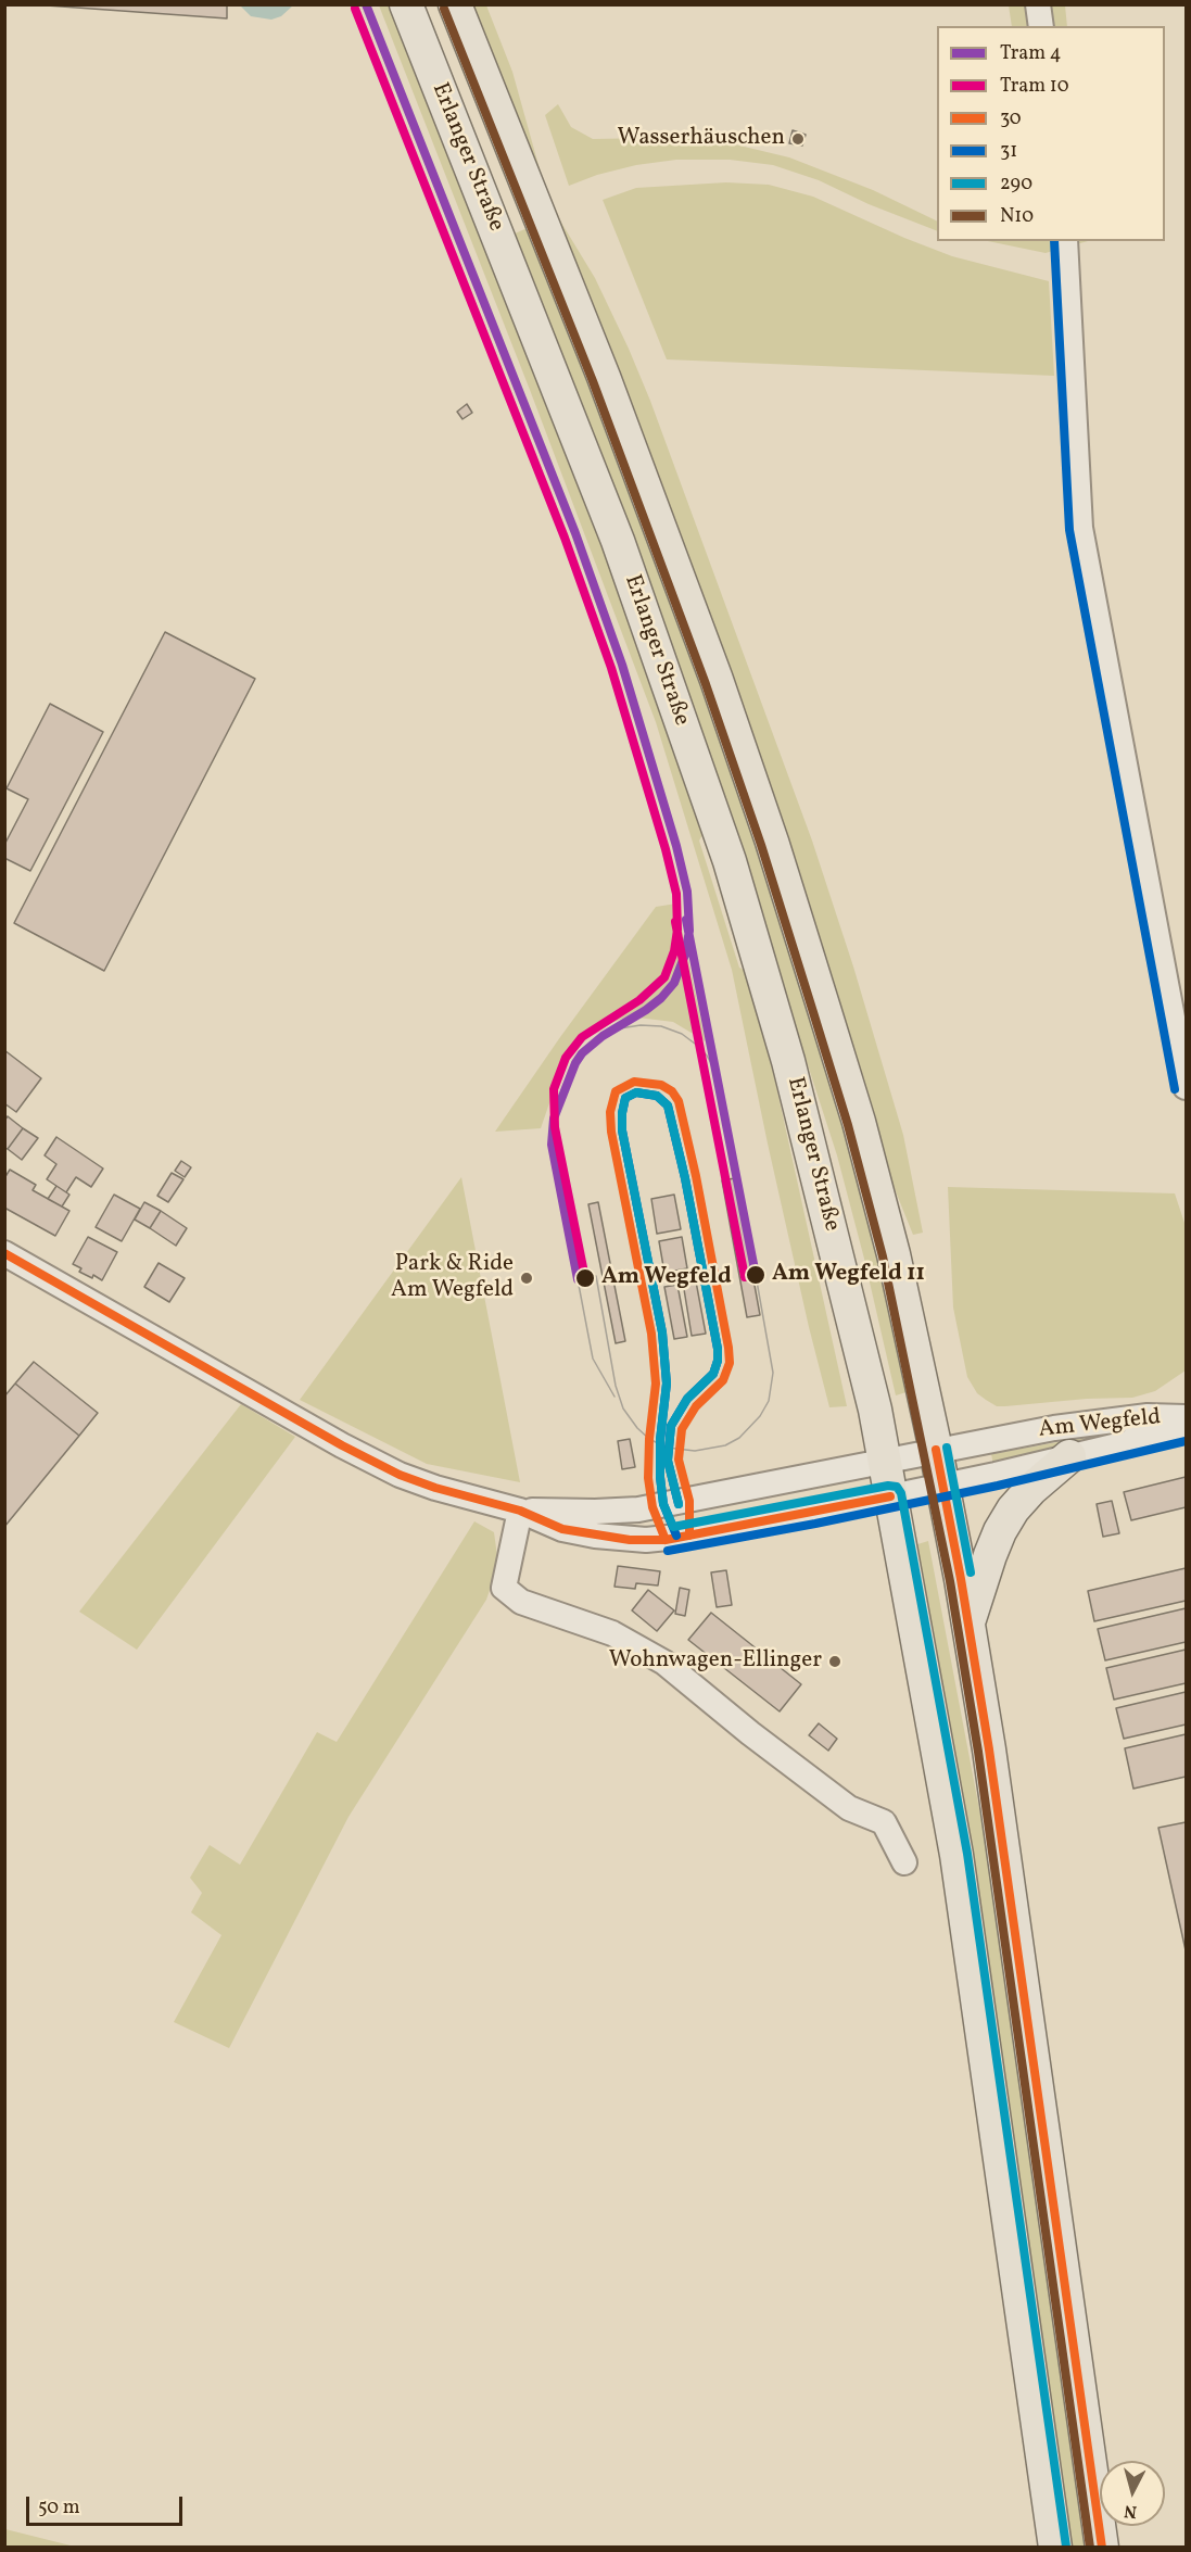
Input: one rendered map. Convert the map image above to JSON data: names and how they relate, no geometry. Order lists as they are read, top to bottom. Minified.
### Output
{"streets":{"main road":["Erlanger Straße"],"street":["Am Wegfeld"]},"crossings":[["Erlanger Straße","Am Wegfeld"]],"places":["Wasserhäuschen","Am Wegfeld 11","Park & Ride Am Wegfeld","Am Wegfeld","Wohnwagen-Ellinger"],"lines":["tram line 4","tram line 10","transit line N10","transit line 31","transit line 30","transit line 290"],"legend":["Tram 4","Tram 10","30","31","290","N10"],"scale_bar":"50 m","north":"bottom"}
